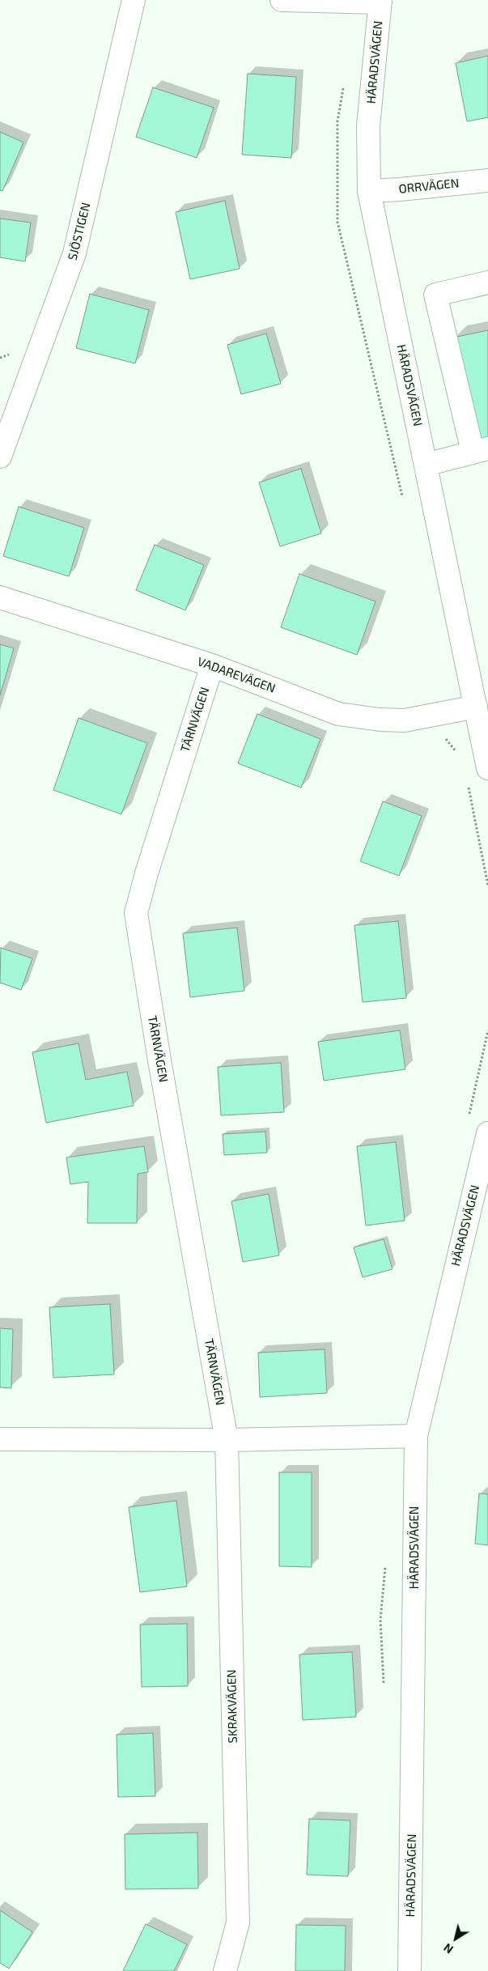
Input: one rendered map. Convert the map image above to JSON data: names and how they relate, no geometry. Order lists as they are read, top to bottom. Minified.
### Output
{"streets":{"street":["HÄRADSVÄGEN","ORRVÄGEN","SJÖSTIGEN","VADAREVÄGEN","TÄRNVÄGEN","SKRAKVÄGEN"]},"crossings":[["HÄRADSVÄGEN","ORRVÄGEN"],["HÄRADSVÄGEN","VADAREVÄGEN"],["VADAREVÄGEN","TÄRNVÄGEN"],["TÄRNVÄGEN","SKRAKVÄGEN"]],"north":"bottom left"}
